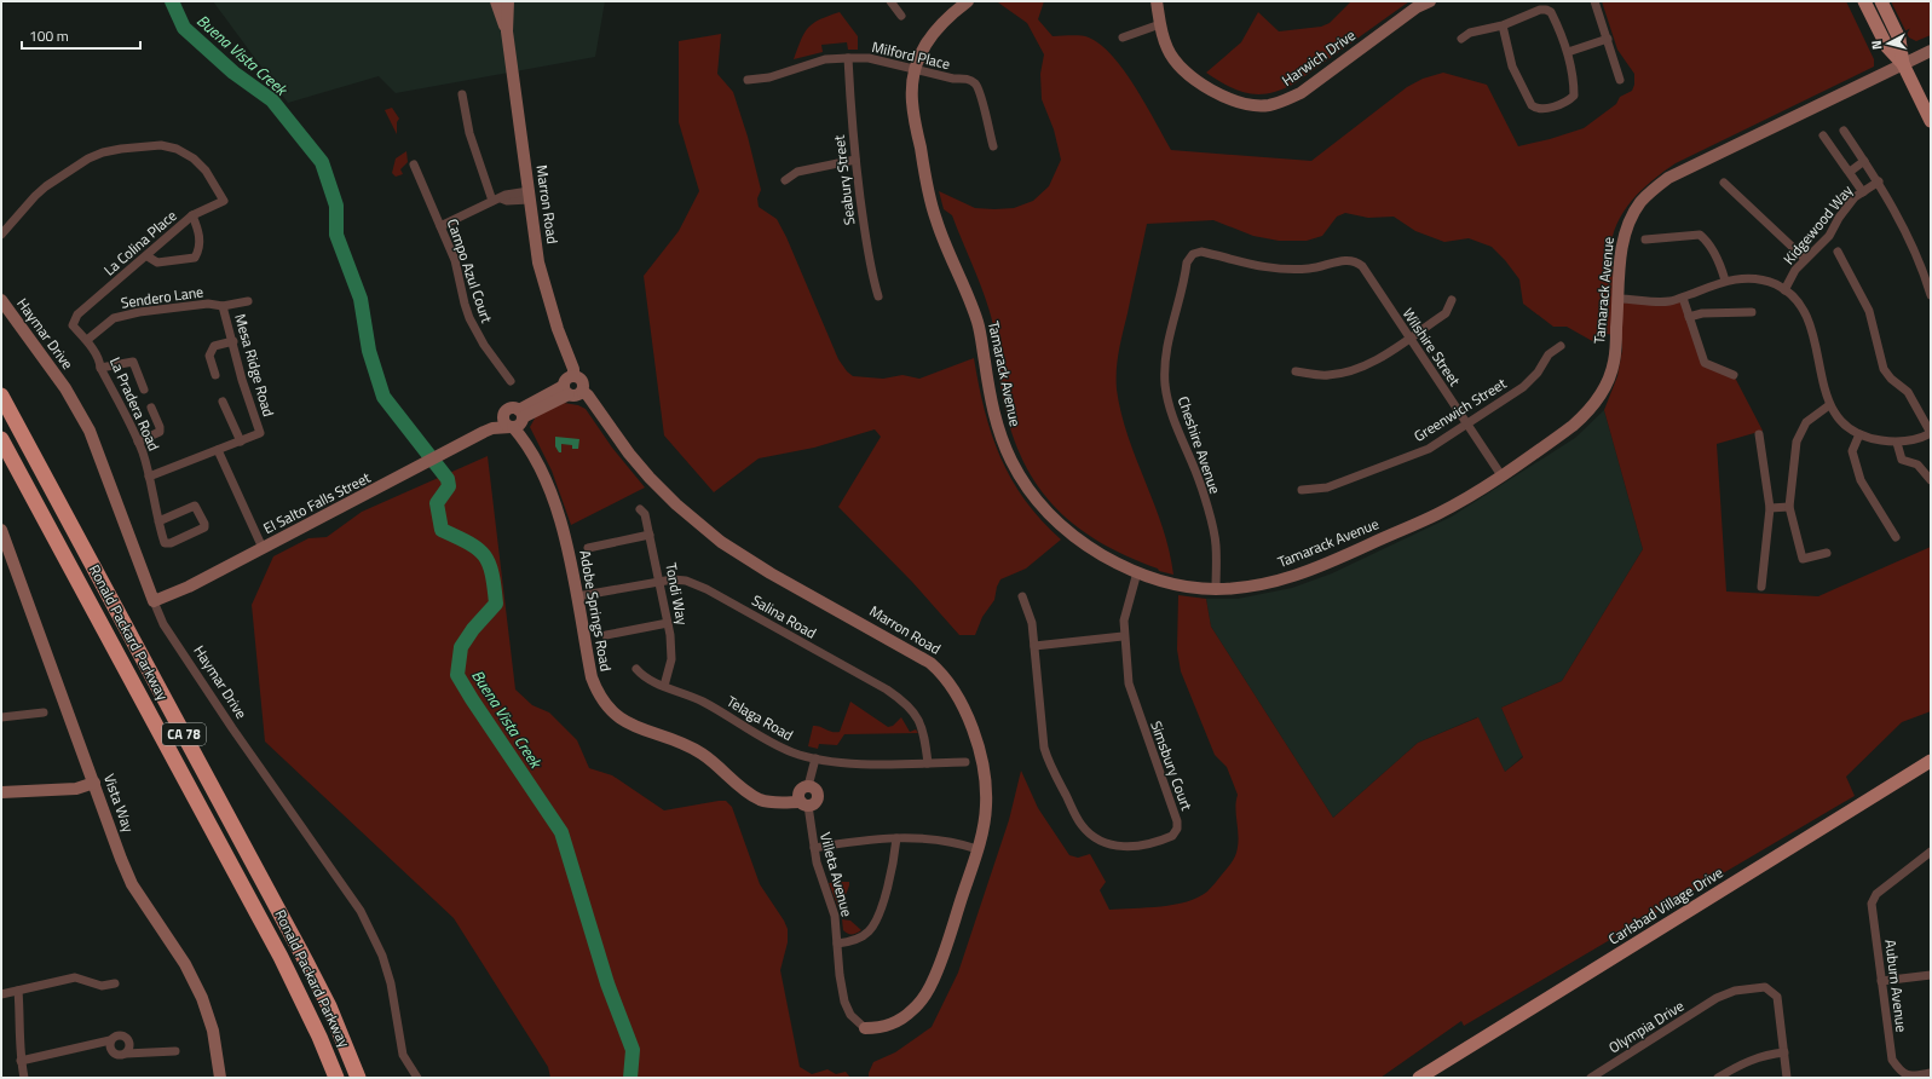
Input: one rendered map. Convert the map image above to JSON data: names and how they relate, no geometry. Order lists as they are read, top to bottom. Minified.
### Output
{"streets":{"highway":["Ronald Packard Parkway","CA 78"],"main road":["Carlsbad Village Drive"],"street":["Milford Place","Harwich Drive","Seabury Street","Marron Road","Kidgewood Way","La Colina Place","Campo Azul Court","Tamarack Avenue","Sendero Lane","Haymar Drive","Wilshire Street","Mesa Ridge Road","La Pradera Road","Greenwich Street","Cheshire Avenue","El Salto Falls Street","Tondi Way","Adobe Springs Road","Salina Road","Telaga Road","Simsbury Court","Vista Way","Villeta Avenue","Auburn Avenue","Olympia Drive"]},"crossings":[["Milford Place","Seabury Street"],["Milford Place","Tamarack Avenue"],["Marron Road","El Salto Falls Street"],["Marron Road","Villeta Avenue"],["La Colina Place","La Pradera Road"],["Tamarack Avenue","Wilshire Street"],["Tamarack Avenue","Cheshire Avenue"],["Tamarack Avenue","Simsbury Court"],["Sendero Lane","Mesa Ridge Road"],["Sendero Lane","La Pradera Road"],["Haymar Drive","El Salto Falls Street"],["Wilshire Street","Greenwich Street"],["Wilshire Street","Cheshire Avenue"],["El Salto Falls Street","Adobe Springs Road"],["Tondi Way","Salina Road"],["Tondi Way","Telaga Road"],["Adobe Springs Road","Salina Road"],["Adobe Springs Road","Villeta Avenue"],["Salina Road","Telaga Road"],["Telaga Road","Villeta Avenue"]],"water":["Buena Vista Creek"],"scale_bar":"100 m","north":"left"}
